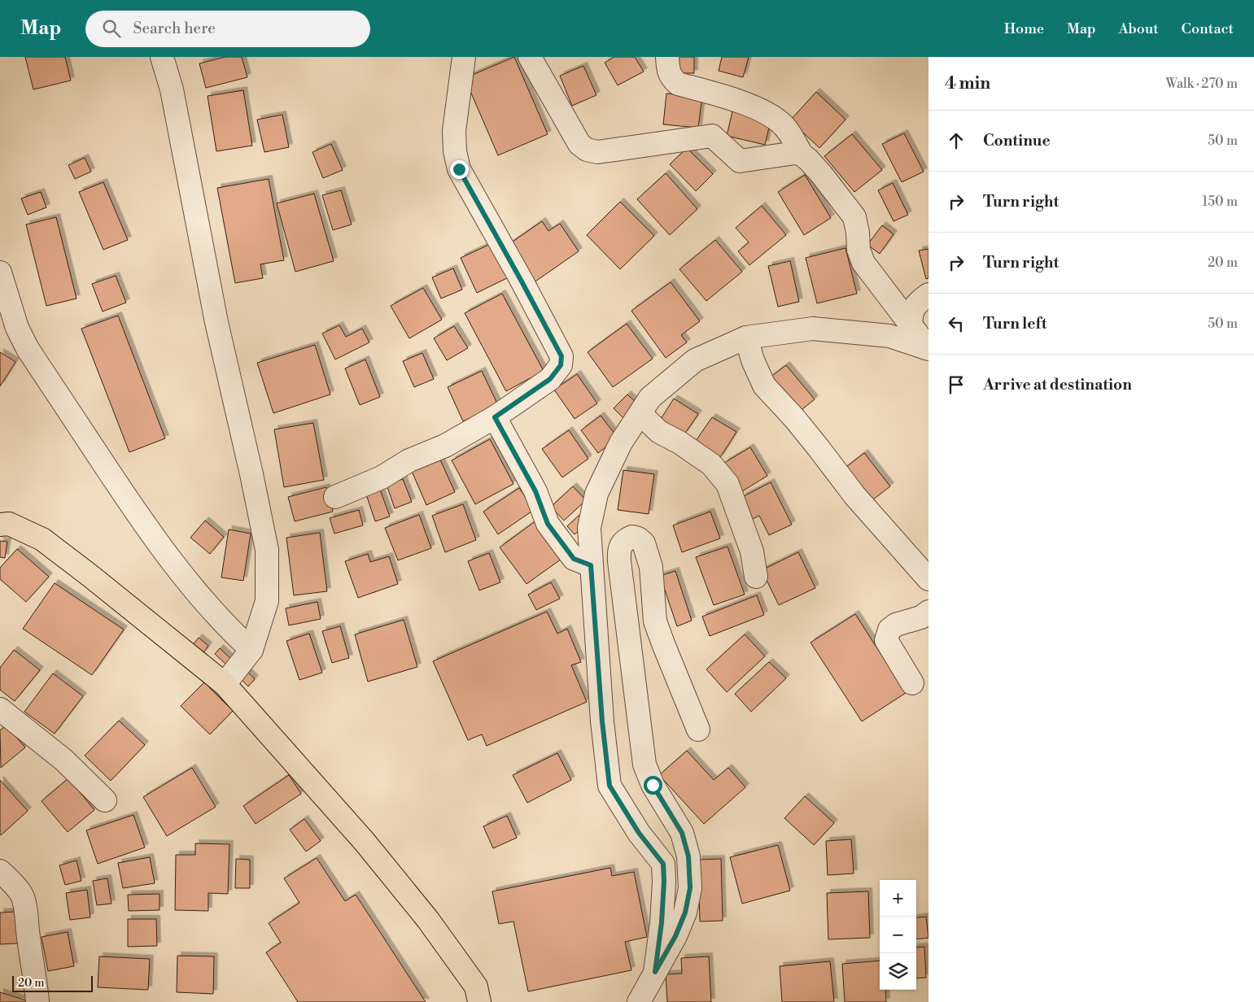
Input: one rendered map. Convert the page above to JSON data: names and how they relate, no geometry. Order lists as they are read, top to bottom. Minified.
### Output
{"scale_bar":"20 m","page":{"header":"Map","search":"Search here","nav":["Home","Map","About","Contact"],"heading":["4 min","Walk · 270 m"],"list":[["Continue","50 m"],["Turn right","150 m"],["Turn right","20 m"],["Turn left","50 m"],"Arrive at destination"],"map_buttons":["+","−"],"scale":"20 m"}}
